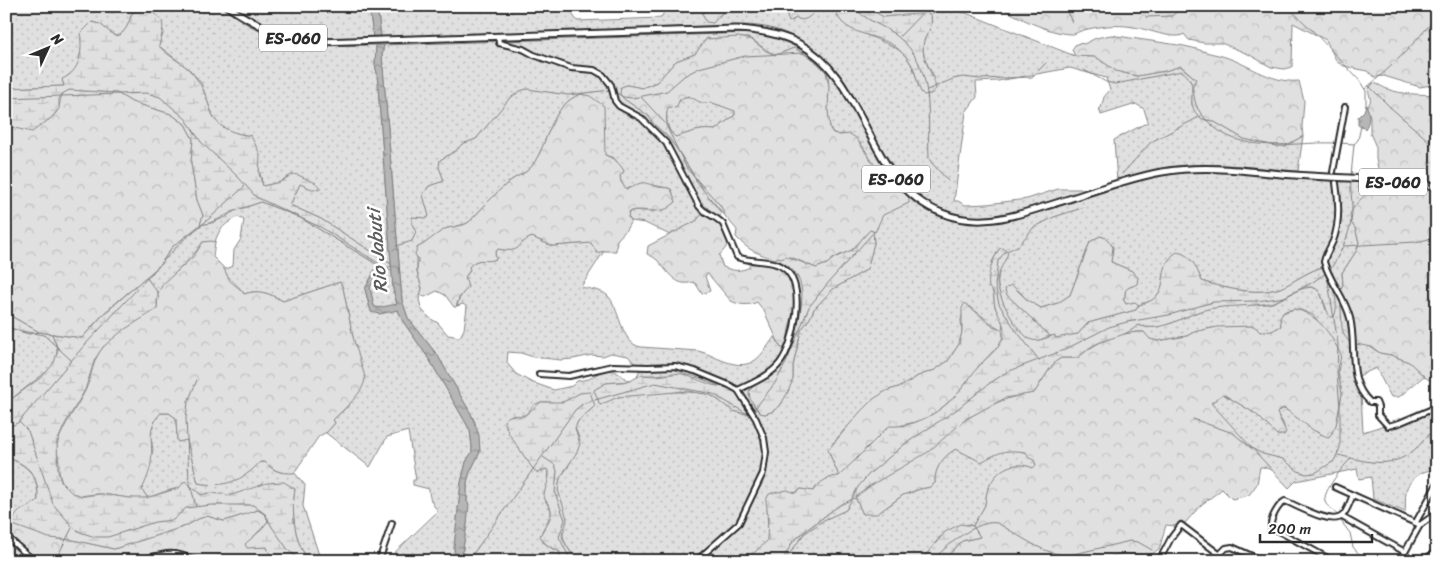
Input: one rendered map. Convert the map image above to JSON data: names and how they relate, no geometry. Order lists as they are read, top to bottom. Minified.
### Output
{"streets":{"main road":["ES-060"]},"water":["Rio Jabuti"],"scale_bar":"200 m","north":"top right"}
